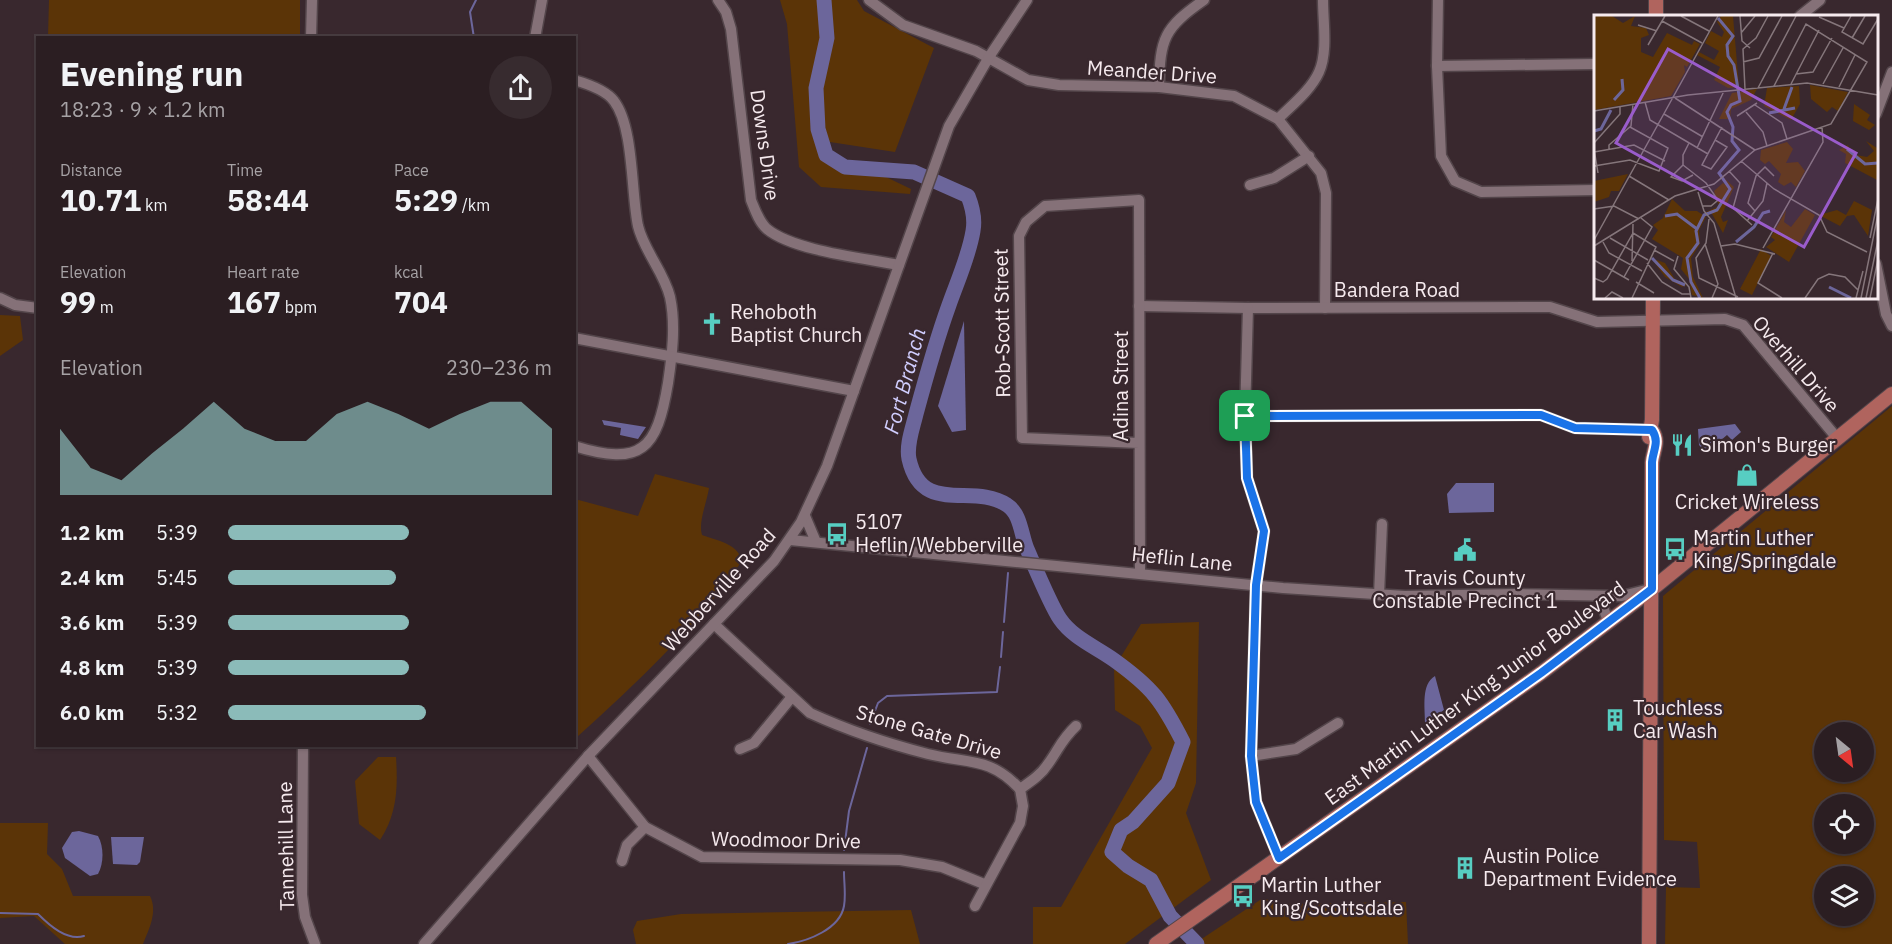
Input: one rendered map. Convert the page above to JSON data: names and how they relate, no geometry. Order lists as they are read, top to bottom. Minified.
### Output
{"streets":{"main road":["East Martin Luther King Junior Boulevard"],"street":["Meander Drive","Downs Drive","Bandera Road","Rob-Scott Street","Overhill Drive","Adina Street","Heflin Lane","Webberville Road","Stone Gate Drive","Woodmoor Drive","Tannehill Lane"]},"crossings":[["Meander Drive","Bandera Road"],["Meander Drive","Webberville Road"],["Downs Drive","Webberville Road"],["Bandera Road","Overhill Drive"],["Bandera Road","Adina Street"],["Rob-Scott Street","Adina Street"],["Overhill Drive","East Martin Luther King Junior Boulevard"],["Adina Street","Heflin Lane"],["Heflin Lane","Webberville Road"],["Heflin Lane","East Martin Luther King Junior Boulevard"],["Webberville Road","Stone Gate Drive"],["Webberville Road","Woodmoor Drive"]],"water":["Fort Branch"],"places":{"church":["Rehoboth Baptist Church"],"restaurant":["Simon's Burger"],"shop":["Cricket Wireless"],"bus stop":["5107 Heflin/Webberville","Martin Luther King/Springdale","Martin Luther King/Scottsdale"],"public building":["Travis County Constable Precinct 1"],"building":["Touchless Car Wash","Austin Police Department Evidence"]},"north":"bottom right","page":{"heading":["Evening run","18:23 · 9 × 1.2 km"],"stats":[["Distance","10.71 km"],["Time","58:44"],["Pace","5:29 /km"],["Elevation","99 m"],["Heart rate","167 bpm"],["kcal","704"]],"chart":["Elevation","230–236 m"],"list":[{"name":"1.2 km","note":"5:39"},{"name":"2.4 km","note":"5:45"},{"name":"3.6 km","note":"5:39"},{"name":"4.8 km","note":"5:39"},{"name":"6.0 km","note":"5:32"}]}}
